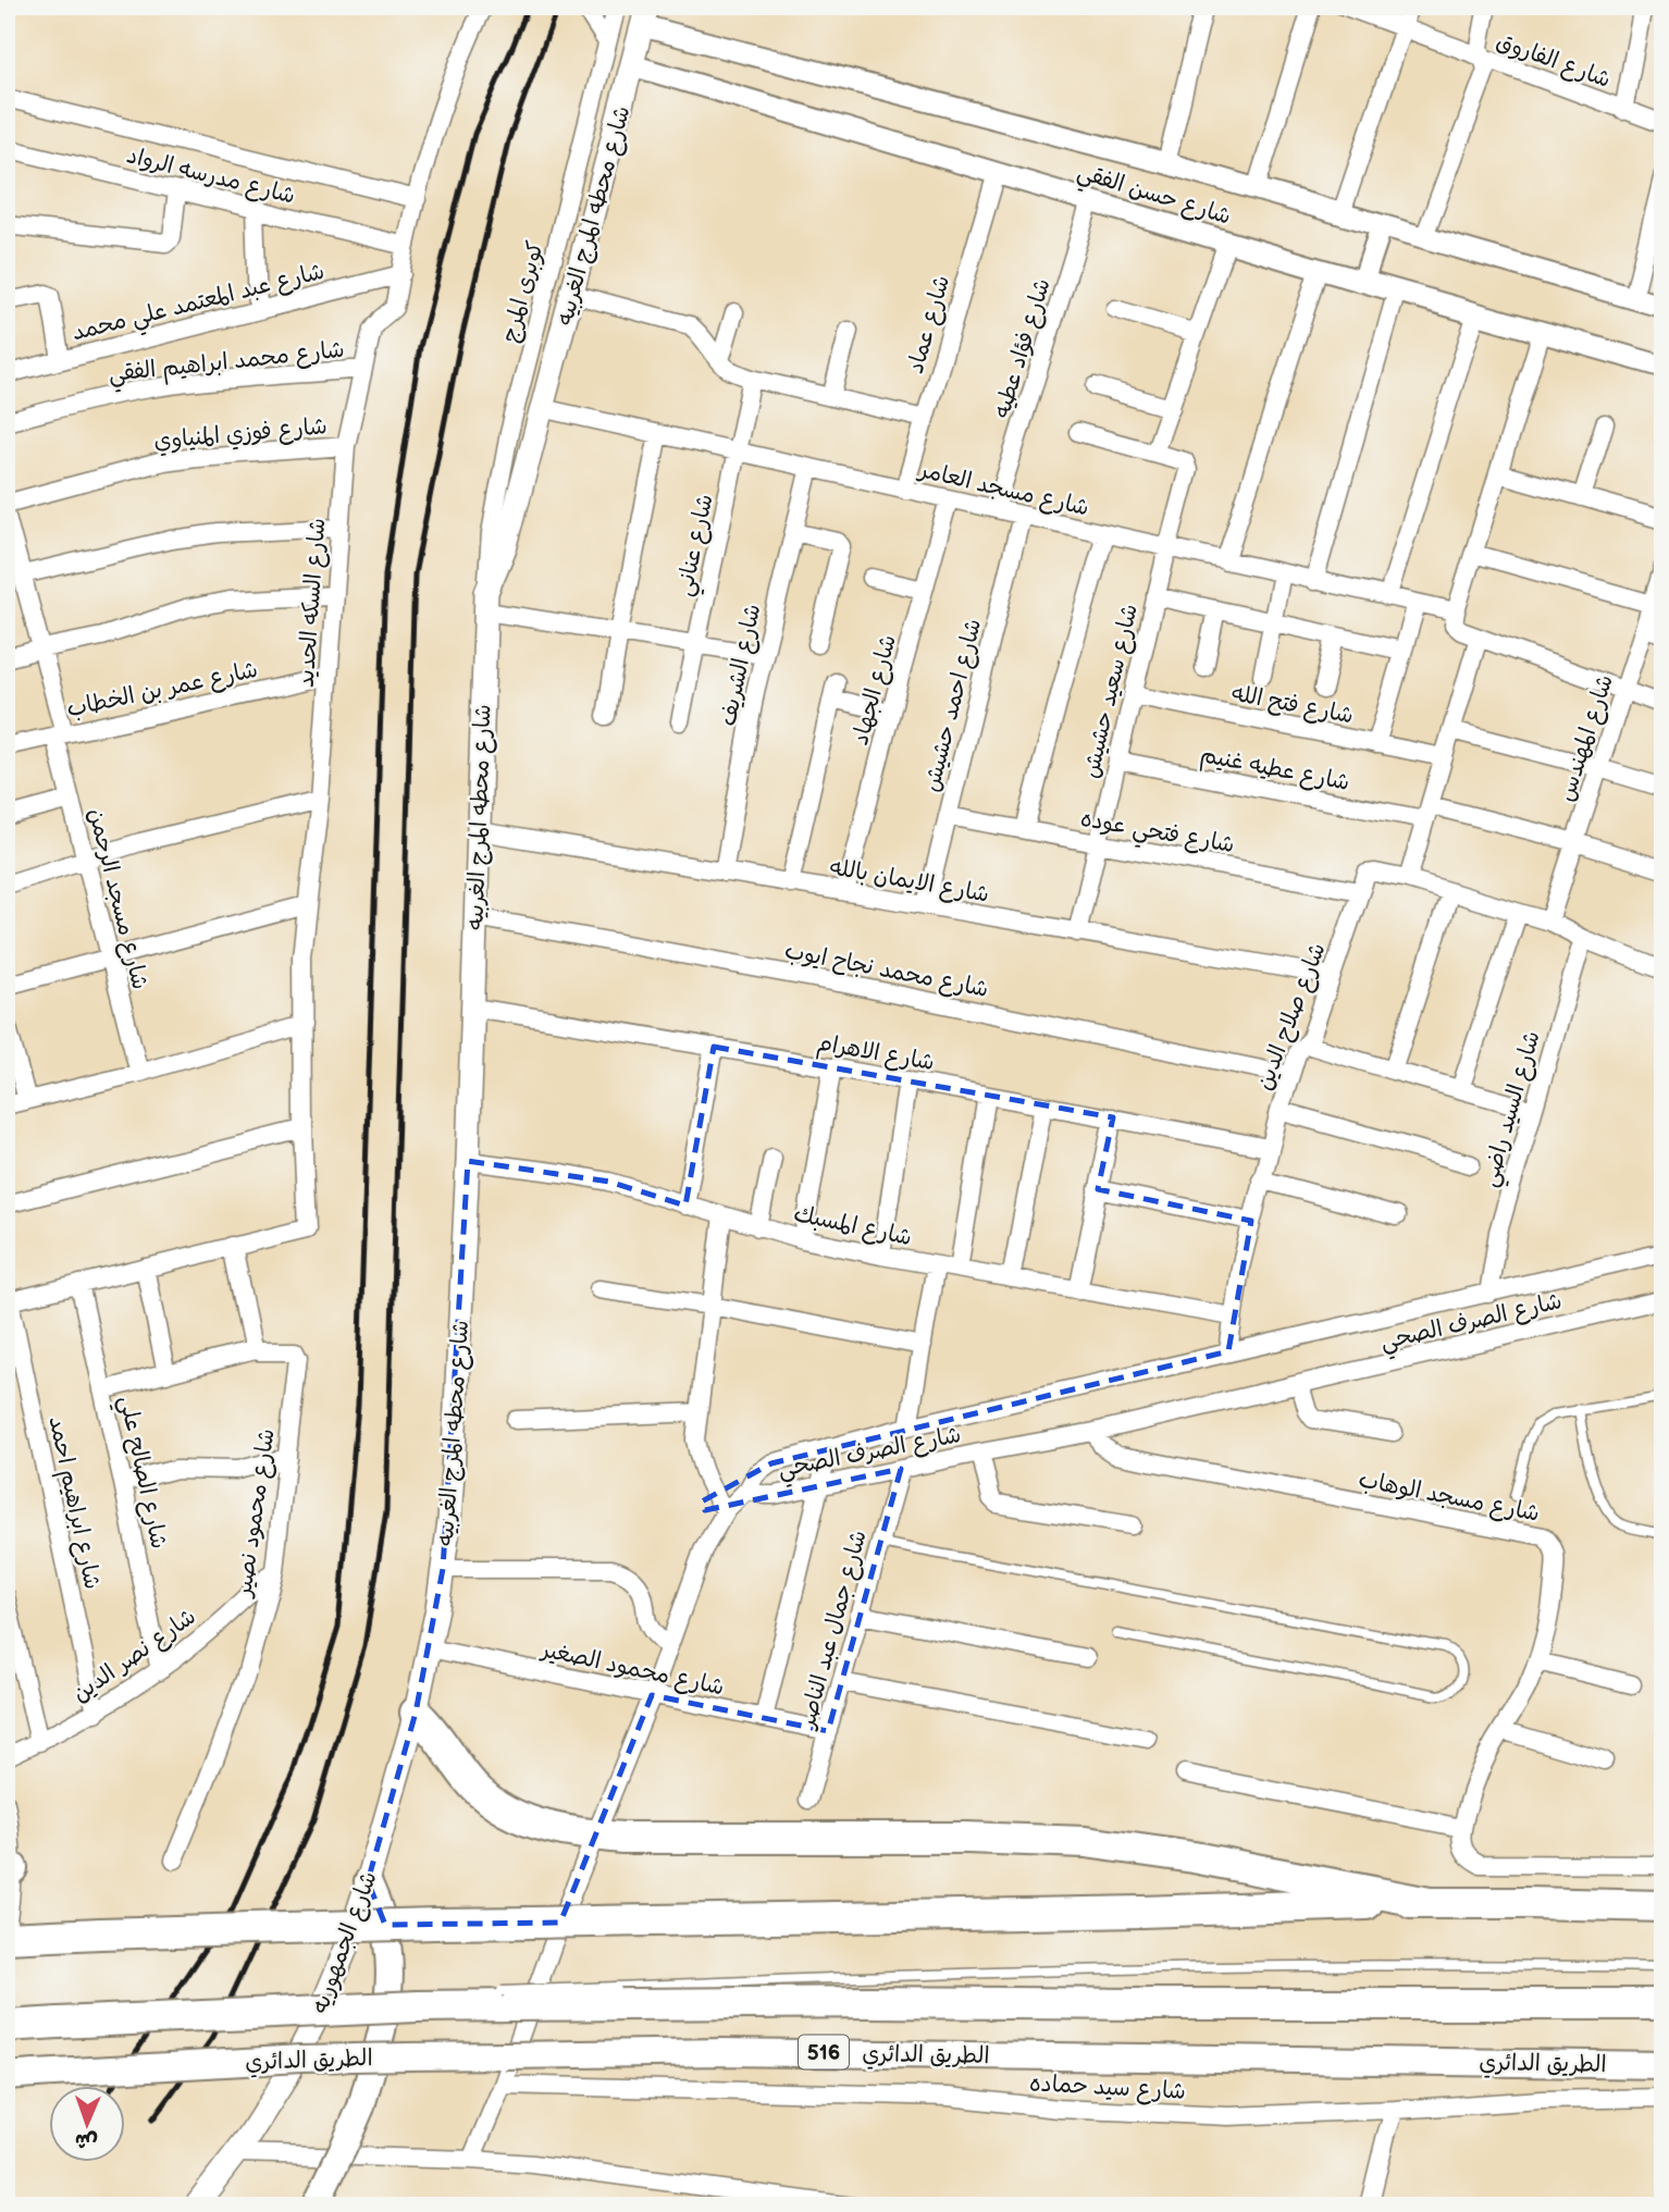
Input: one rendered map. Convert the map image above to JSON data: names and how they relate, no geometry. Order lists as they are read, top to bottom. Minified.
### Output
{"streets":{"highway":["516","الطريق الدائري"],"main road":["شارع محطه المرج الغربيه","شارع الجمهوريه"],"street":["شارع الفاروق","شارع مدرسه الرواد","شارع حسن الفقي","كوبرى المرج","شارع عبد المعتمد علي محمد","شارع عماد","شارع فؤاد عطيه","شارع محمد ابراهيم الفقي","شارع فوزي المنياوي","شارع مسجد العامر","شارع عناني","شارع السكه الحديد","شارع الشريف","شارع عمر بن الخطاب","شارع الجهاد","شارع سعيد حشيش","شارع فتح الله","شارع احمد حشيش","شارع المهندس","شارع عطيه غنيم","شارع فتحي عوده","شارع الايمان بالله","شارع مسجد الرحمن","شارع محمد نجاح ايوب","شارع صلاح الدين","شارع الاهرام","شارع السيد راضي","شارع المسبك","شارع الصرف الصحي","شارع الصالح علي","شارع مسجد الوهاب","شارع ابراهيم احمد","شارع محمود نصير","شارع جمال عبد الناصر","شارع نصر الدين","شارع محمود الصغير","شارع سيد حماده"]},"crossings":[["شارع مدرسه الرواد","شارع السكه الحديد"],["شارع حسن الفقي","شارع محطه المرج الغربيه"],["شارع حسن الفقي","شارع عماد"],["شارع حسن الفقي","شارع فؤاد عطيه"],["شارع محطه المرج الغربيه","كوبرى المرج"],["شارع محطه المرج الغربيه","شارع مسجد العامر"],["شارع محطه المرج الغربيه","شارع الايمان بالله"],["شارع محطه المرج الغربيه","شارع محمد نجاح ايوب"],["شارع محطه المرج الغربيه","شارع الاهرام"],["شارع محطه المرج الغربيه","شارع المسبك"],["شارع محطه المرج الغربيه","شارع محمود الصغير"],["شارع محطه المرج الغربيه","شارع الجمهوريه"],["شارع عبد المعتمد علي محمد","شارع السكه الحديد"],["شارع عماد","شارع مسجد العامر"],["شارع فؤاد عطيه","شارع مسجد العامر"],["شارع محمد ابراهيم الفقي","شارع السكه الحديد"],["شارع فوزي المنياوي","شارع السكه الحديد"],["شارع مسجد العامر","شارع عناني"],["شارع مسجد العامر","شارع الشريف"],["شارع مسجد العامر","شارع الجهاد"],["شارع مسجد العامر","شارع سعيد حشيش"],["شارع مسجد العامر","شارع احمد حشيش"],["شارع السكه الحديد","شارع عمر بن الخطاب"],["شارع الشريف","شارع الايمان بالله"],["شارع عمر بن الخطاب","شارع مسجد الرحمن"],["شارع الجهاد","شارع الايمان بالله"],["شارع سعيد حشيش","شارع فتح الله"],["شارع سعيد حشيش","شارع عطيه غنيم"],["شارع سعيد حشيش","شارع فتحي عوده"],["شارع سعيد حشيش","شارع الايمان بالله"],["شارع احمد حشيش","شارع فتحي عوده"],["شارع احمد حشيش","شارع الايمان بالله"],["شارع المهندس","شارع عطيه غنيم"],["شارع فتحي عوده","شارع صلاح الدين"],["شارع الايمان بالله","شارع صلاح الدين"],["شارع محمد نجاح ايوب","شارع صلاح الدين"],["شارع صلاح الدين","شارع الاهرام"],["شارع صلاح الدين","شارع المسبك"],["شارع صلاح الدين","شارع الصرف الصحي"],["شارع السيد راضي","شارع الصرف الصحي"],["شارع الصرف الصحي","شارع مسجد الوهاب"],["شارع الصرف الصحي","شارع جمال عبد الناصر"],["شارع الصالح علي","شارع نصر الدين"],["شارع ابراهيم احمد","شارع نصر الدين"],["شارع محمود نصير","شارع نصر الدين"],["شارع جمال عبد الناصر","شارع محمود الصغير"],["شارع محمود الصغير","شارع الجمهوريه"]],"north":"bottom"}
